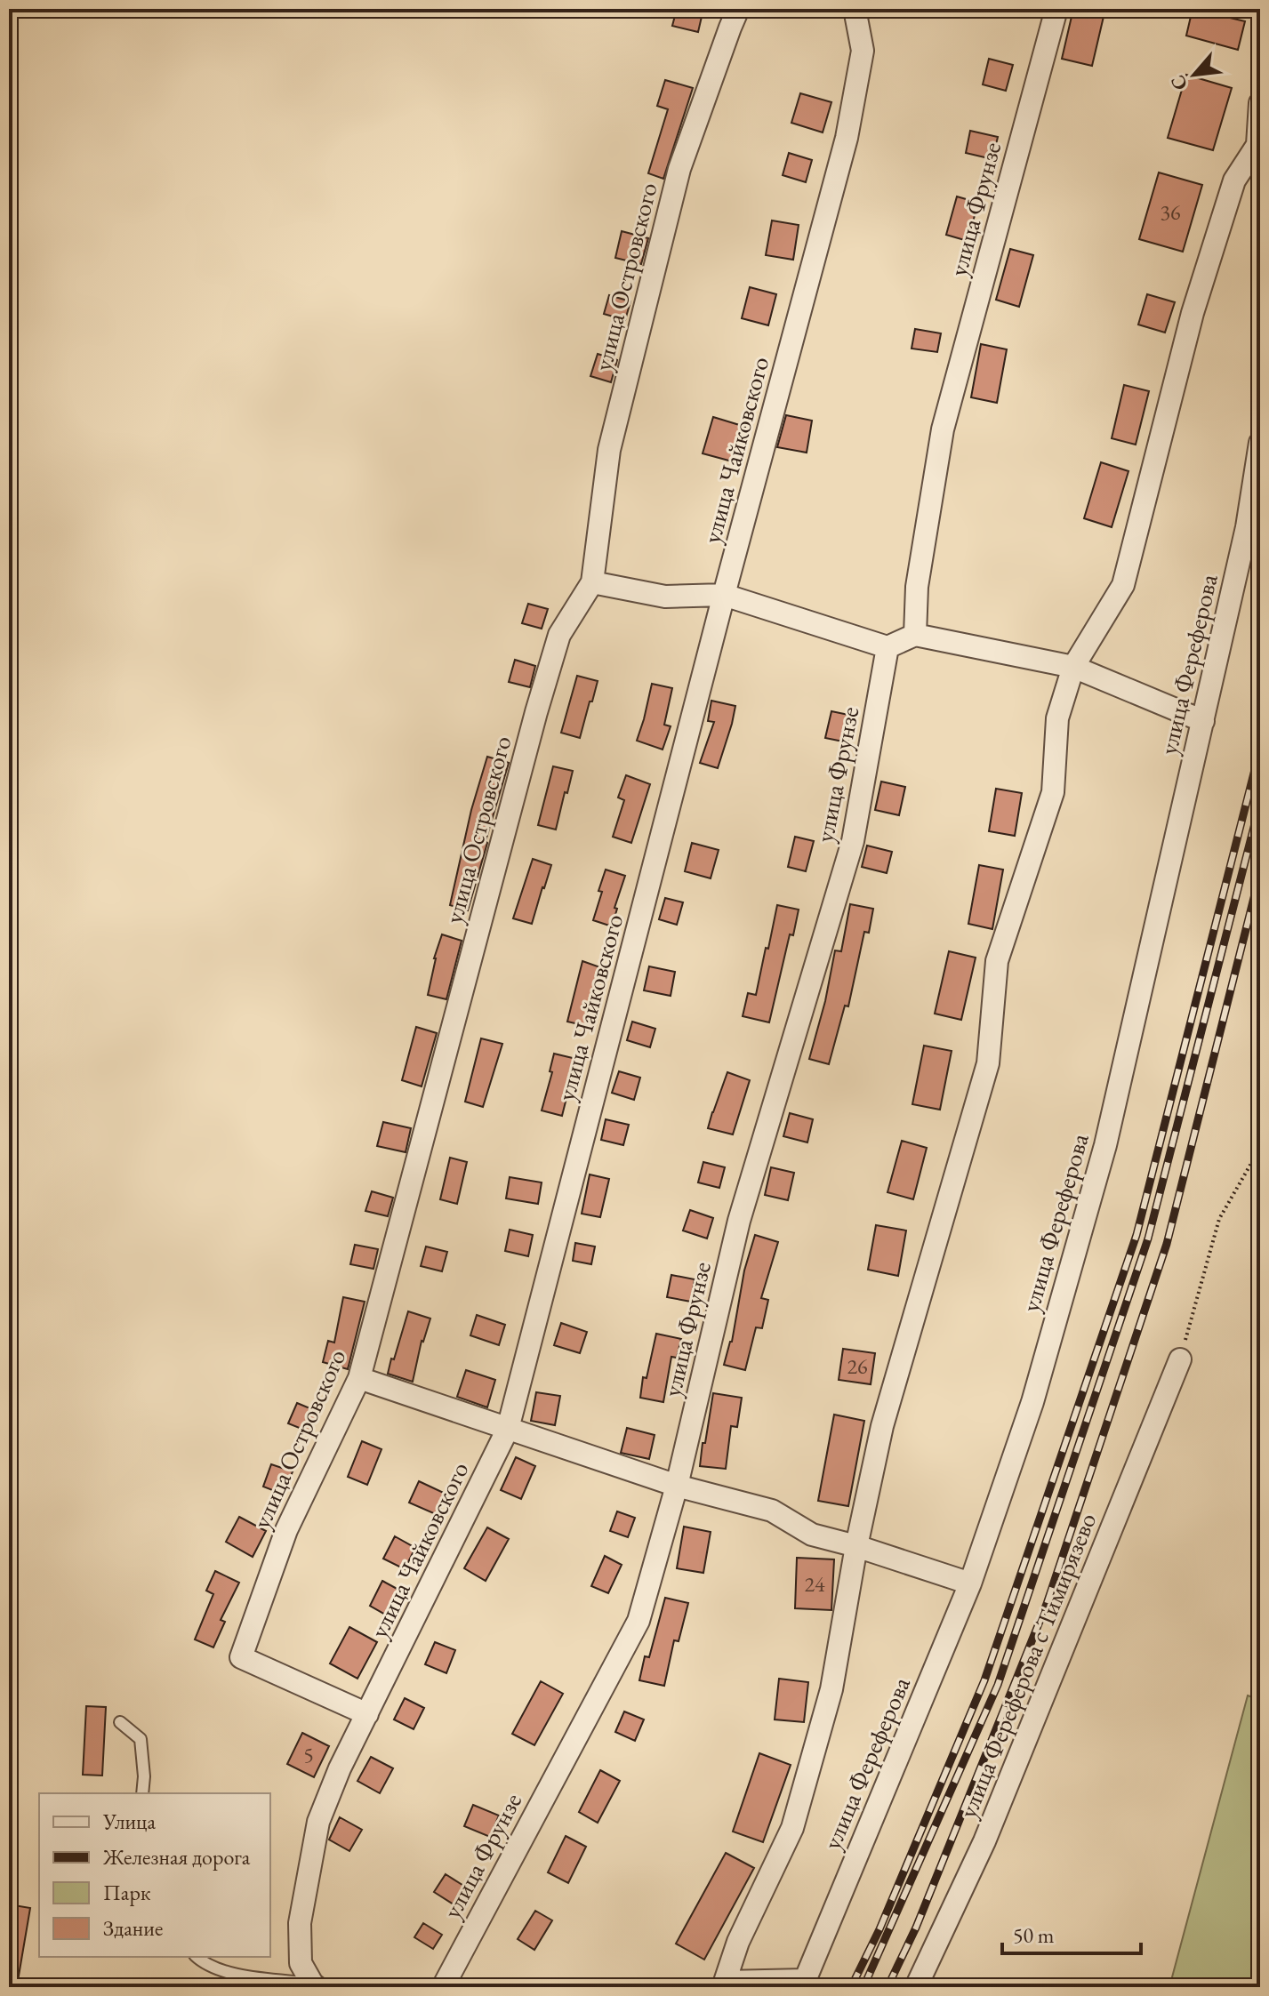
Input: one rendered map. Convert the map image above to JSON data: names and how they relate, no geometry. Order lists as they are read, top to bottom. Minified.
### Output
{"streets":{"street":["улица Фрунзе","улица Островского","улица Чайковского","улица Фереферова","улица Фереферова с Тимирязево"]},"crossings":[["улица Островского","улица Чайковского"]],"house_numbers":["36","26","24","5"],"legend":["Улица","Железная дорога","Парк","Здание"],"scale_bar":"50 m","north":"bottom left"}
